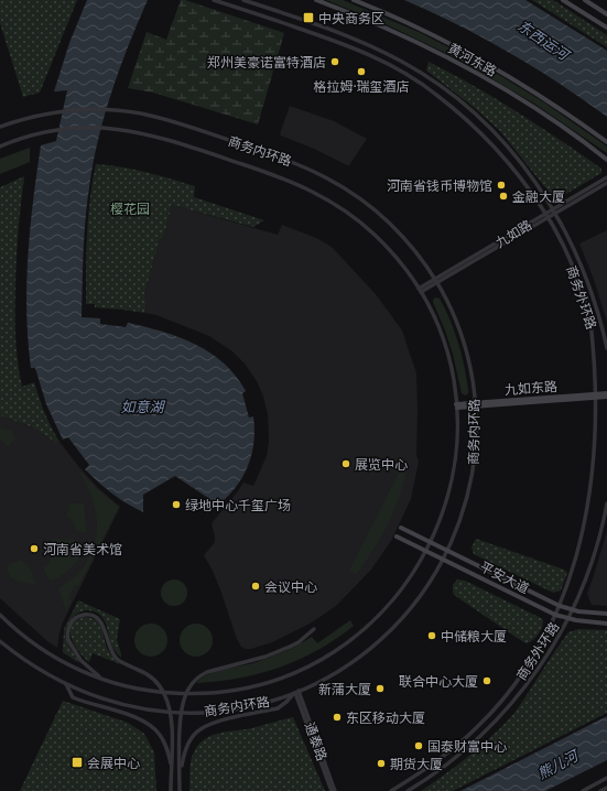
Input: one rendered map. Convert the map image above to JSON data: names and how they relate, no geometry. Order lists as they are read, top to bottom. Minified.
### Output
{"streets":{"main road":["黄河东路","九如东路","平安大道"],"street":["商务内环路","九如路","商务外环路","通泰路"]},"crossings":[["商务内环路","九如路"],["商务内环路","九如东路"],["商务内环路","平安大道"],["商务内环路","通泰路"],["九如路","商务外环路"],["商务外环路","平安大道"]],"water":["东西运河","如意湖","熊儿河"],"parks":["樱花园"],"places":{"transit":["中央商务区","会展中心"],"other":["郑州美豪诺富特酒店","格拉姆·瑞玺酒店","河南省钱币博物馆","金融大厦","展览中心","绿地中心千玺广场","河南省美术馆","会议中心","中储粮大厦","联合中心大厦","新蒲大厦","东区移动大厦","国泰财富中心","期货大厦"]}}
